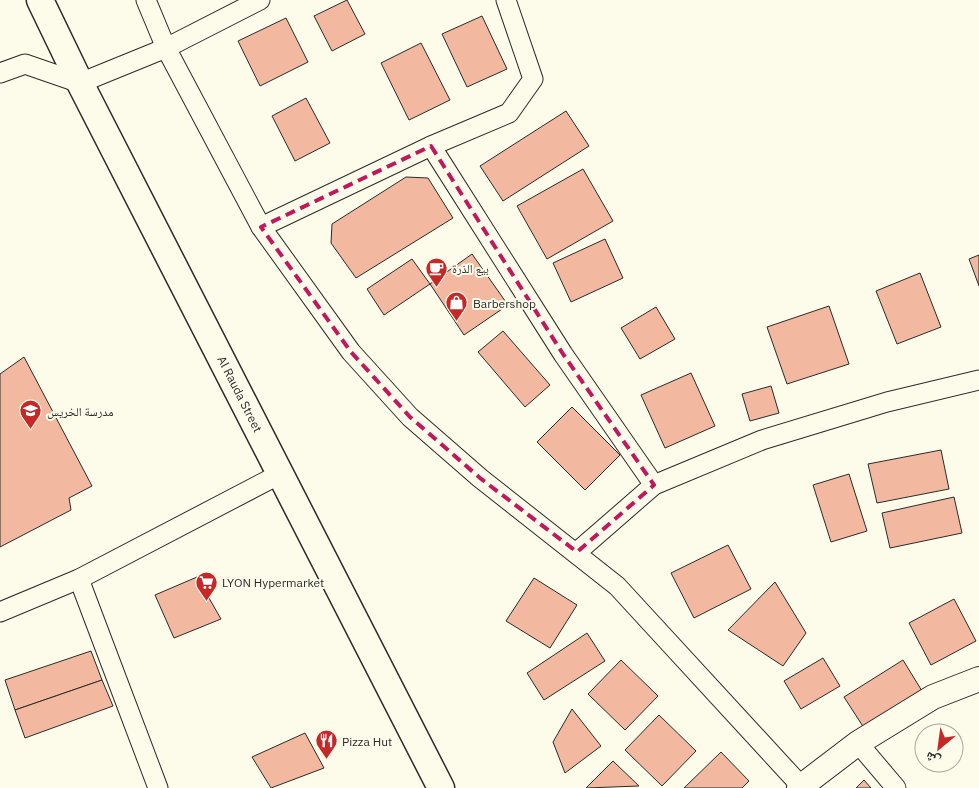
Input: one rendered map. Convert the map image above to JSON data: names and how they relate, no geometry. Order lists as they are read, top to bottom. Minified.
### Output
{"streets":{"main road":["Al Rauda Street"]},"places":{"cafe":["بيع الذرة"],"shop":["Barbershop"],"school or university":["مدرسة الخريس"],"supermarket":["LYON Hypermarket"],"restaurant":["Pizza Hut"]},"north":"bottom left"}
